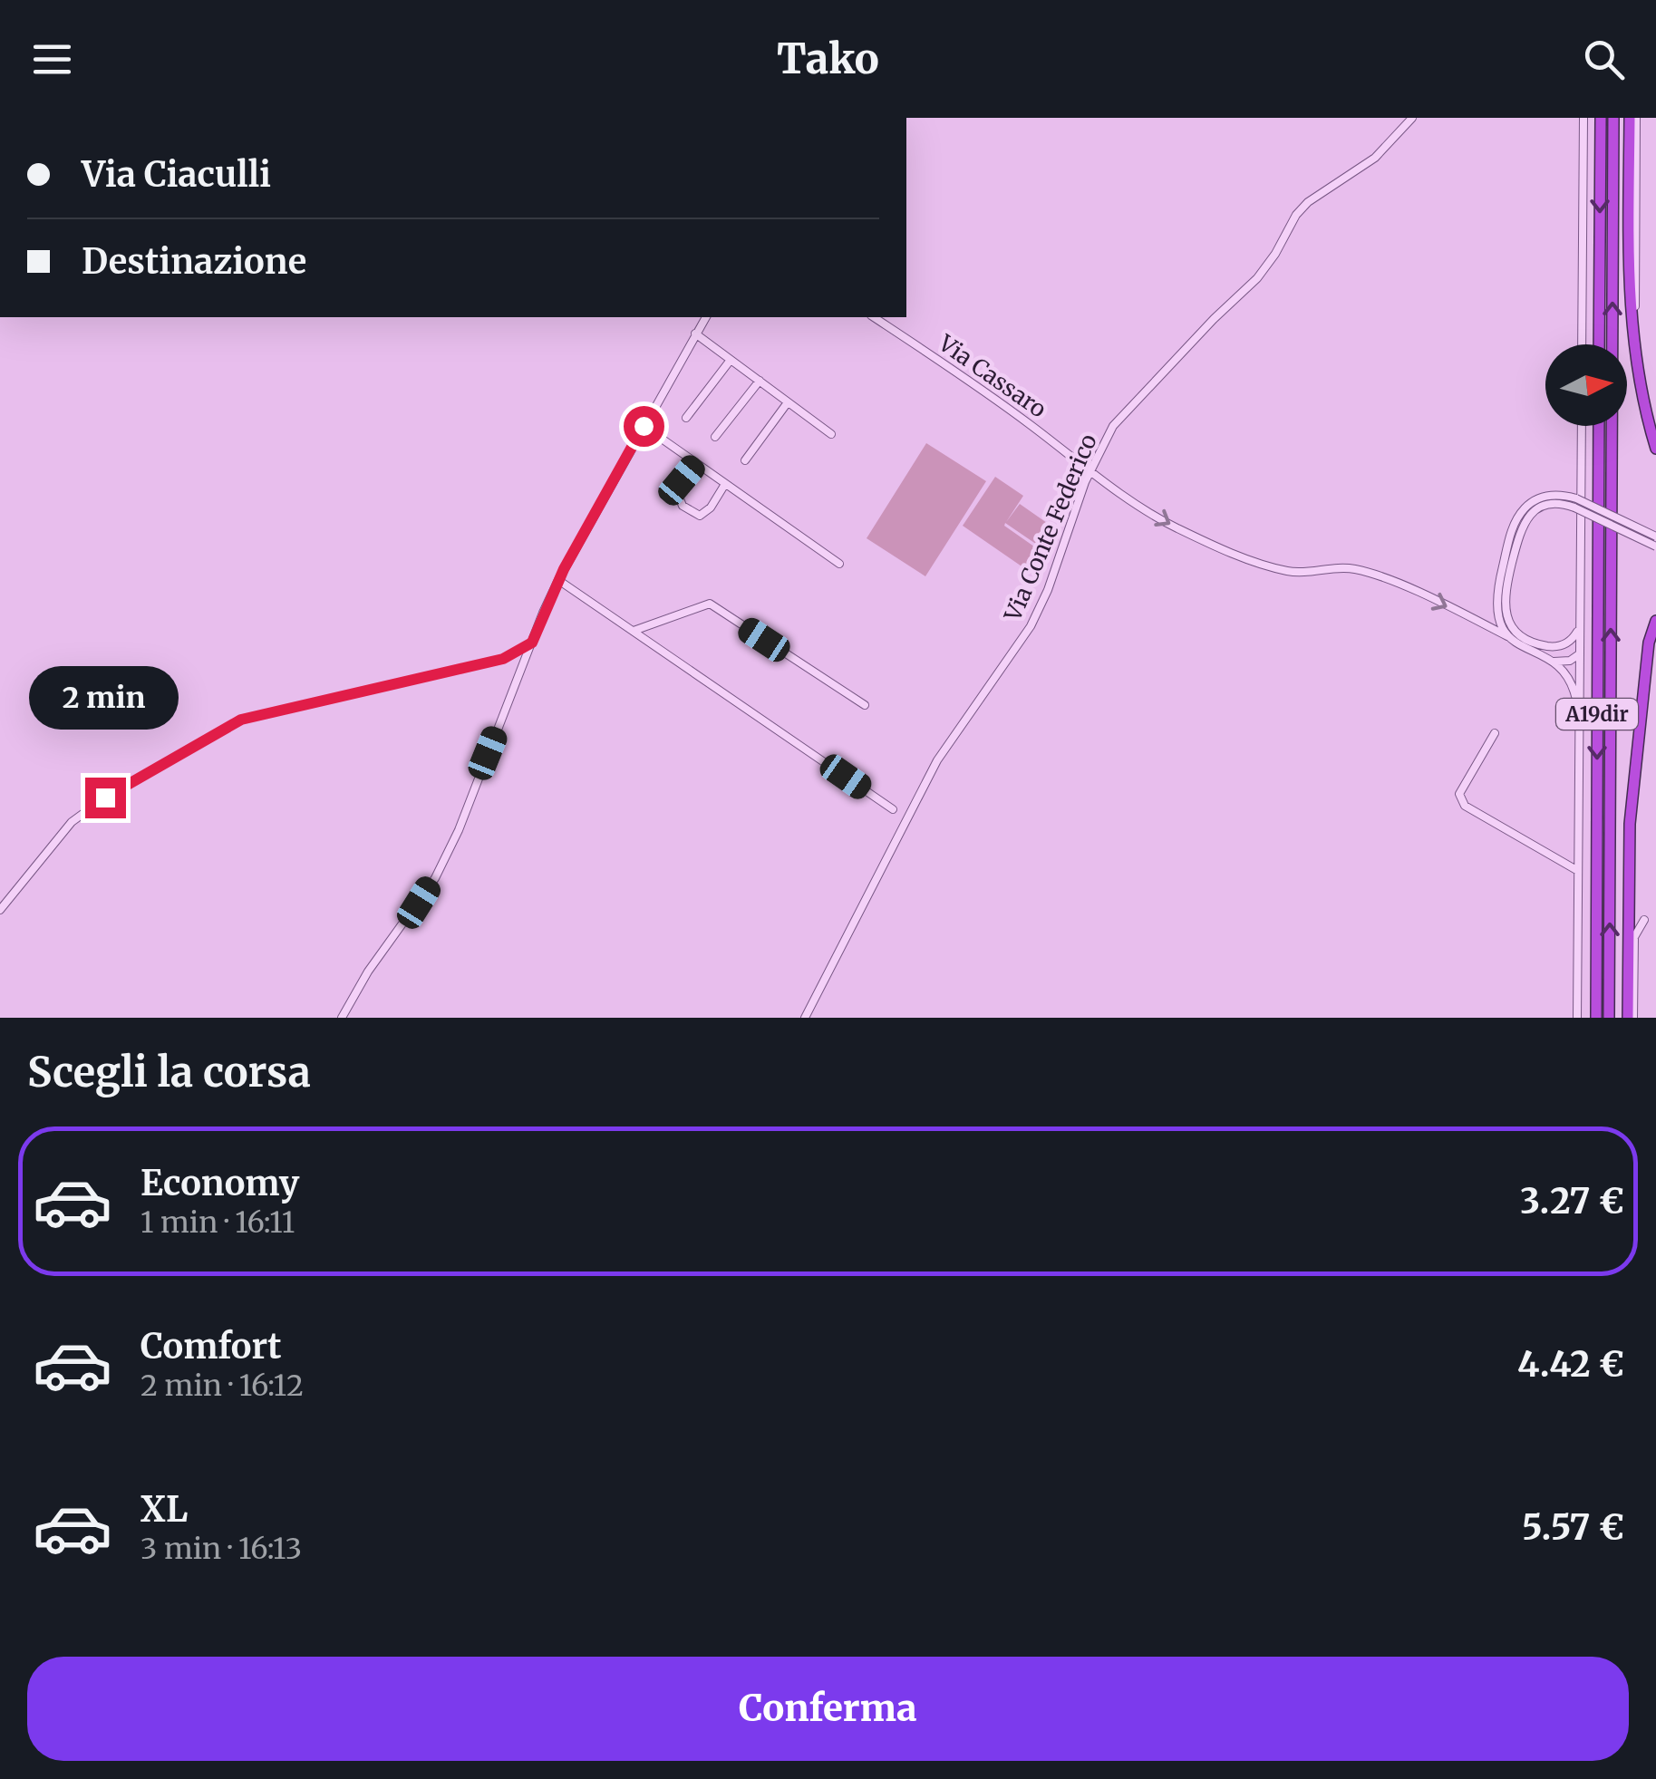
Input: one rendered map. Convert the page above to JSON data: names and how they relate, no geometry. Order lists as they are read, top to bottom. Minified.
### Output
{"streets":{"highway":["A19dir"],"street":["Via Cassaro","Via Conte Federico"]},"crossings":[["Via Cassaro","Via Conte Federico"]],"one_way":["Via Cassaro"],"north":"right","page":{"header":"Tako","banner":["Via Ciaculli","Destinazione"],"bubble":"2 min","heading":"Scegli la corsa","list":[{"name":"Economy","note":"1 min · 16:11","value":"3.27 €"},{"name":"Comfort","note":"2 min · 16:12","value":"4.42 €"},{"name":"XL","note":"3 min · 16:13","value":"5.57 €"}],"buttons":"Conferma"}}
